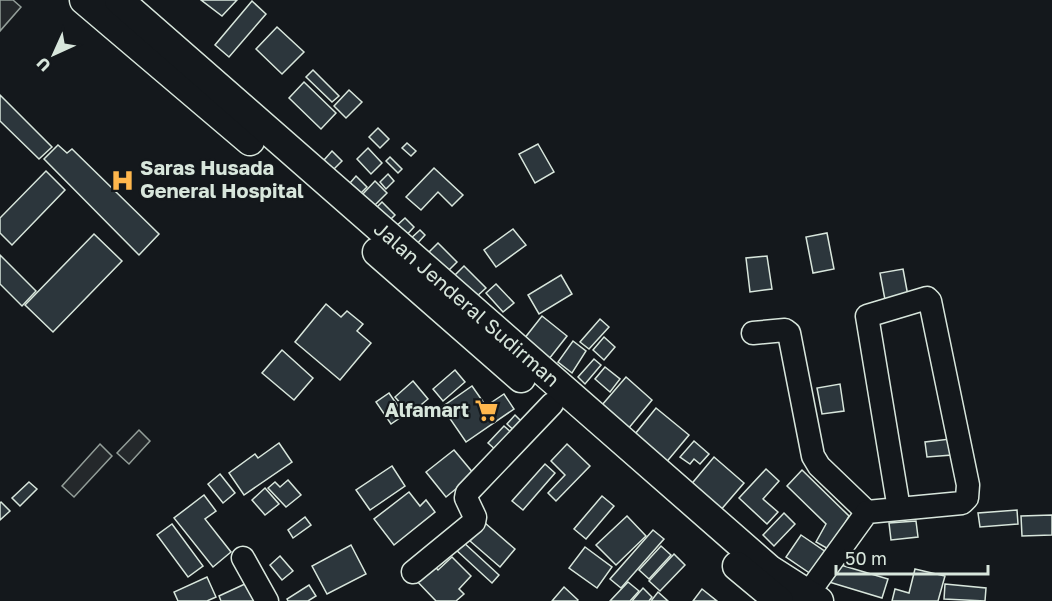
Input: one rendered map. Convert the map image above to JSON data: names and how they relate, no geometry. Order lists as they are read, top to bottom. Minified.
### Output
{"streets":{"main road":["Jalan Jenderal Sudirman"]},"places":{"hospital":["Saras Husada General Hospital"],"supermarket":["Alfamart"]},"scale_bar":"50 m","north":"bottom left"}
